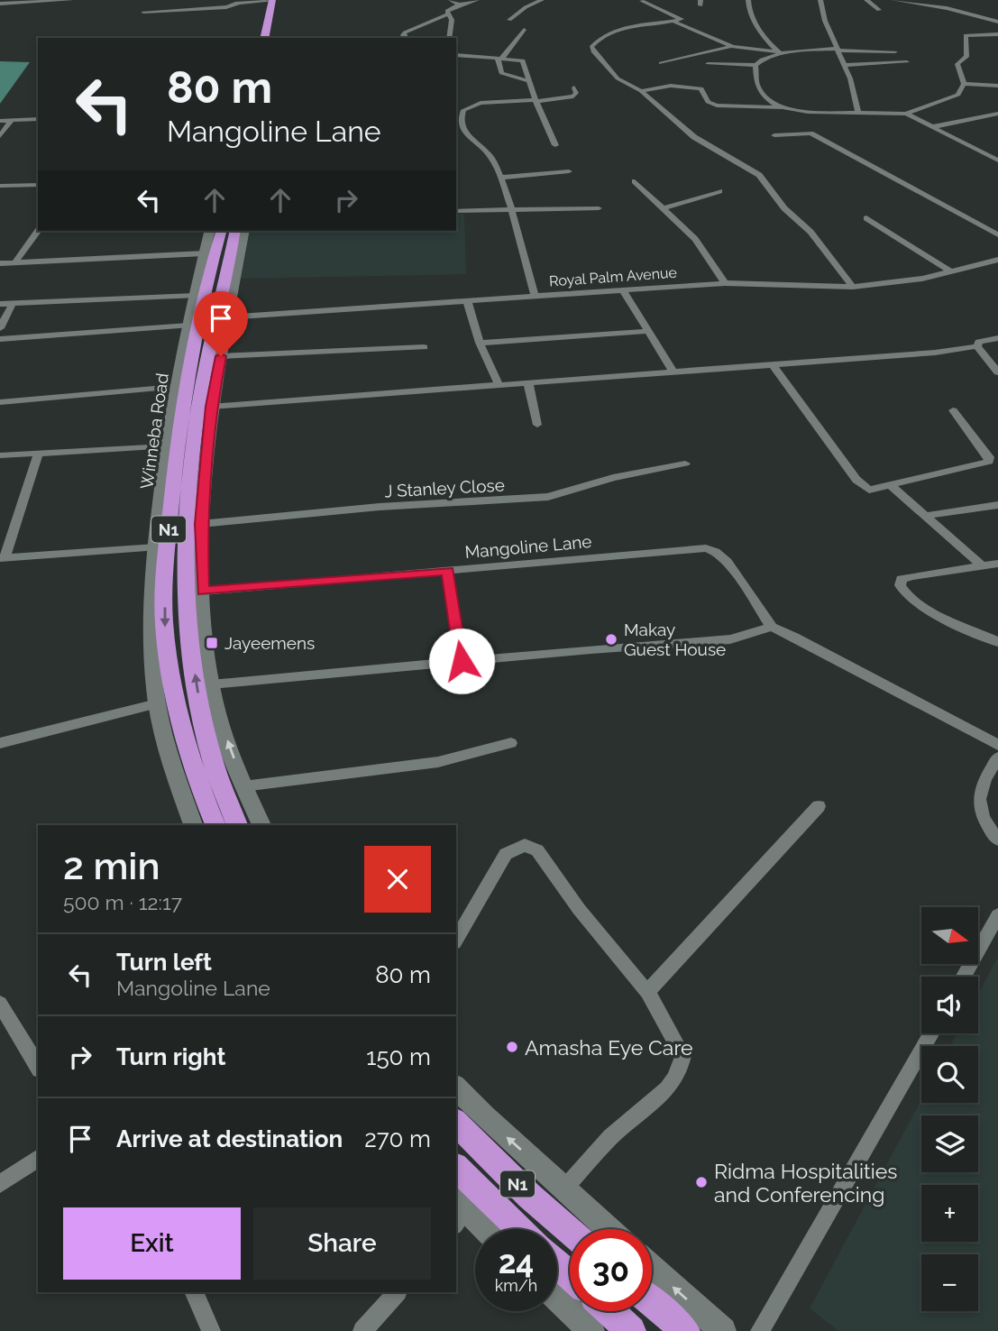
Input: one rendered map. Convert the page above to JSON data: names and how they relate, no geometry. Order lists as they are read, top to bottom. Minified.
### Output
{"streets":{"highway":["Winneba Road","N1"],"street":["Royal Palm Avenue","J Stanley Close","Mangoline Lane"]},"places":{"other":["Makay Guest House","Amasha Eye Care","Ridma Hospitalities and Conferencing"],"transit":["Jayeemens"]},"north":"right","page":{"turn":["80 m","Mangoline Lane"],"heading":["2 min","500 m · 12:17"],"map_buttons":["+","−"],"list":[{"name":"Turn left","note":"Mangoline Lane","value":"80 m"},{"name":"Turn right","value":"150 m"},{"name":"Arrive at destination","value":"270 m"}],"buttons":["Exit","Share"],"speed":"24 km/h","limit":"30"}}
